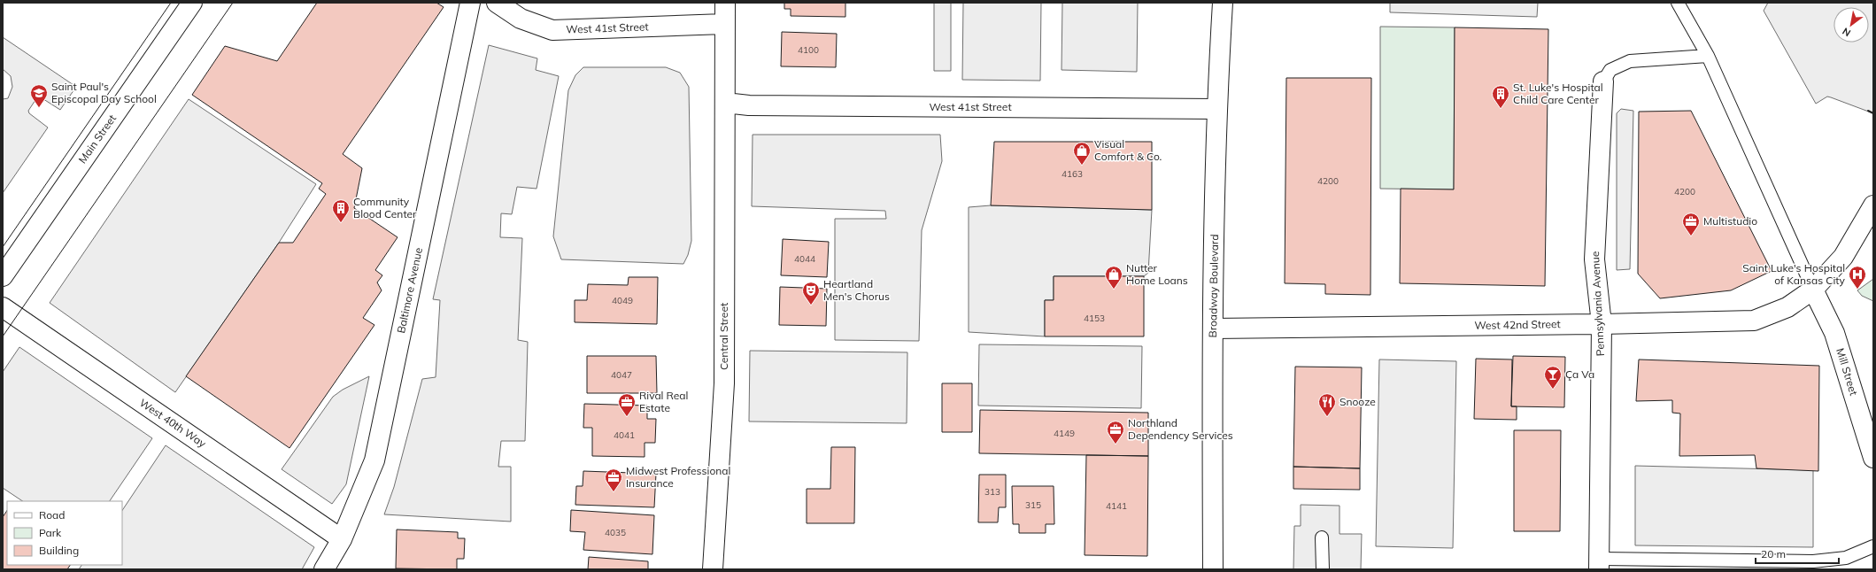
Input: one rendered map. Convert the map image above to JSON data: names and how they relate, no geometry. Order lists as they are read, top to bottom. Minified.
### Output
{"streets":{"street":["West 41st Street","Main Street","Broadway Boulevard","Baltimore Avenue","Pennsylvania Avenue","West 42nd Street","Central Street","Mill Street","West 40th Way"]},"crossings":[["West 41st Street","Broadway Boulevard"],["West 41st Street","Central Street"],["Broadway Boulevard","West 42nd Street"],["Baltimore Avenue","West 40th Way"],["Pennsylvania Avenue","West 42nd Street"],["West 42nd Street","Mill Street"]],"places":{"school or university":["Saint Paul's Episcopal Day School"],"building":["St. Luke's Hospital Child Care Center","Community Blood Center"],"shop":["Visual Comfort & Co.","Nutter Home Loans"],"office":["Multistudio","Rival Real Estate","Northland Dependency Services","Midwest Professional Insurance"],"hospital":["Saint Luke's Hospital of Kansas City"],"theatre":["Heartland Men's Chorus"],"bar":["Ça Va"],"restaurant":["Snooze"]},"house_numbers":["4100","4163","4200","4200","4044","4049","4153","4047","4149","4041","313","315","4141","4035"],"legend":["Road","Park","Building"],"scale_bar":"20 m","north":"bottom left"}
